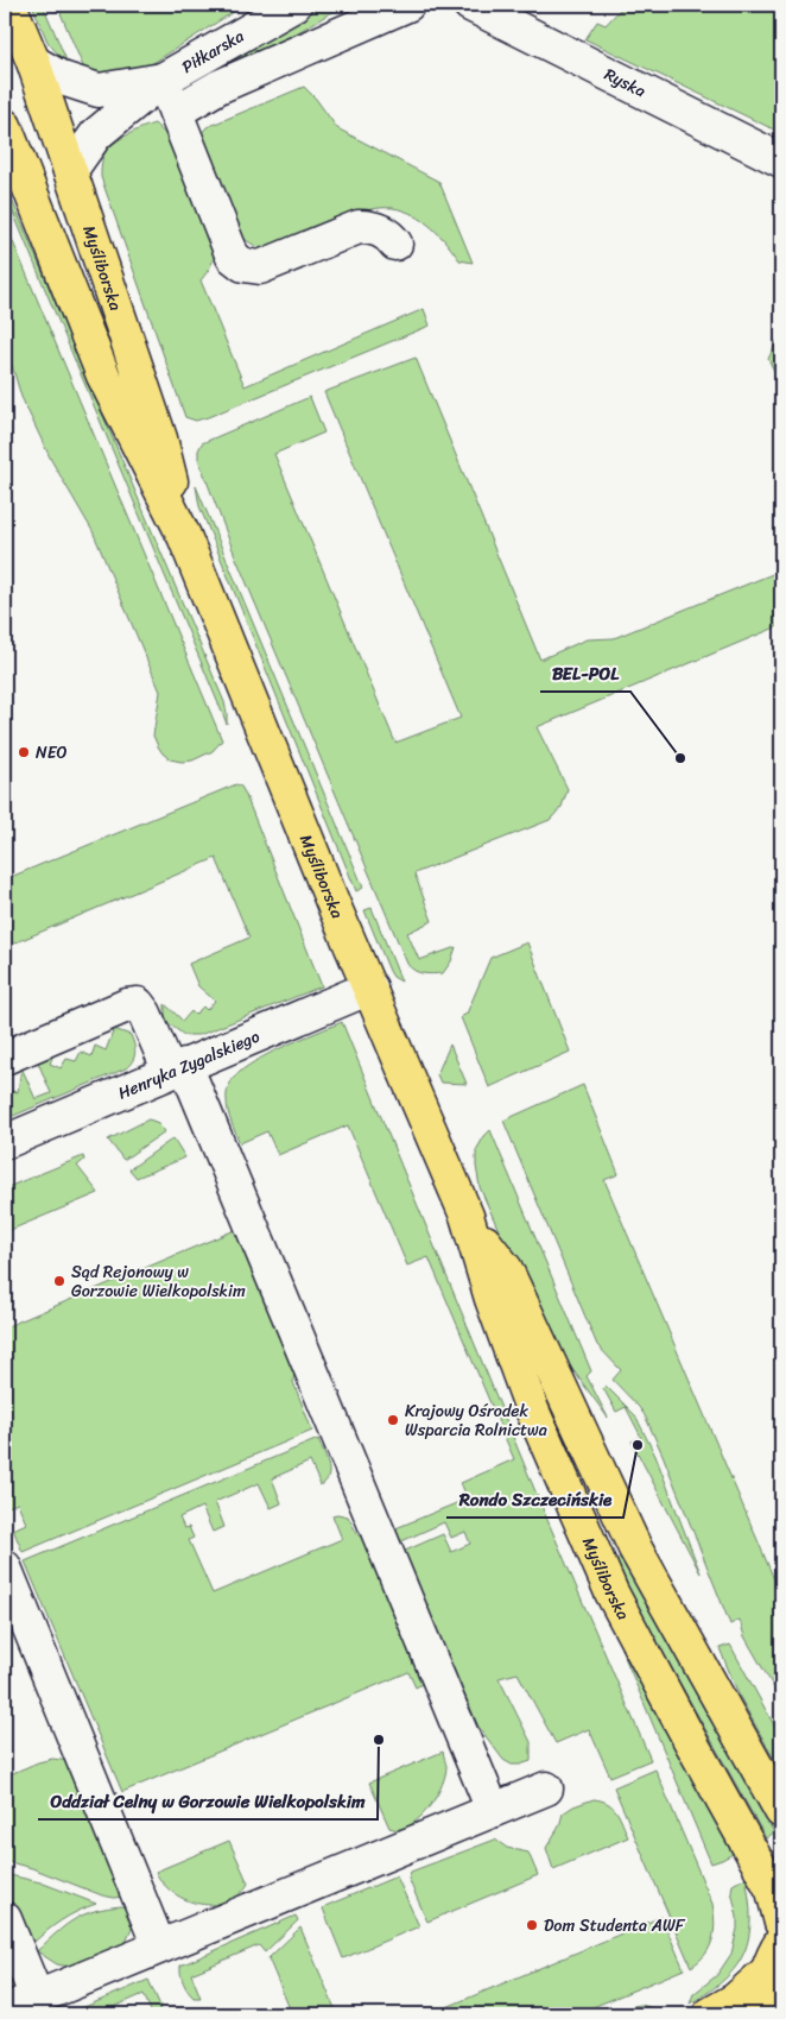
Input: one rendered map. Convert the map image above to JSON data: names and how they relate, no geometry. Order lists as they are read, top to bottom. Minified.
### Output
{"streets":{"main road":["Myśliborska"],"street":["Piłkarska","Ryska","Henryka Zygalskiego"]},"crossings":[["Piłkarska","Myśliborska"],["Myśliborska","Henryka Zygalskiego"]],"places":["NEO","BEL-POL","Sąd Rejonowy w Gorzowie Wielkopolskim","Krajowy Ośrodek Wsparcia Rolnictwa","Rondo Szczecińskie","Oddział Celny w Gorzowie Wielkopolskim","Dom Studenta AWF"]}
